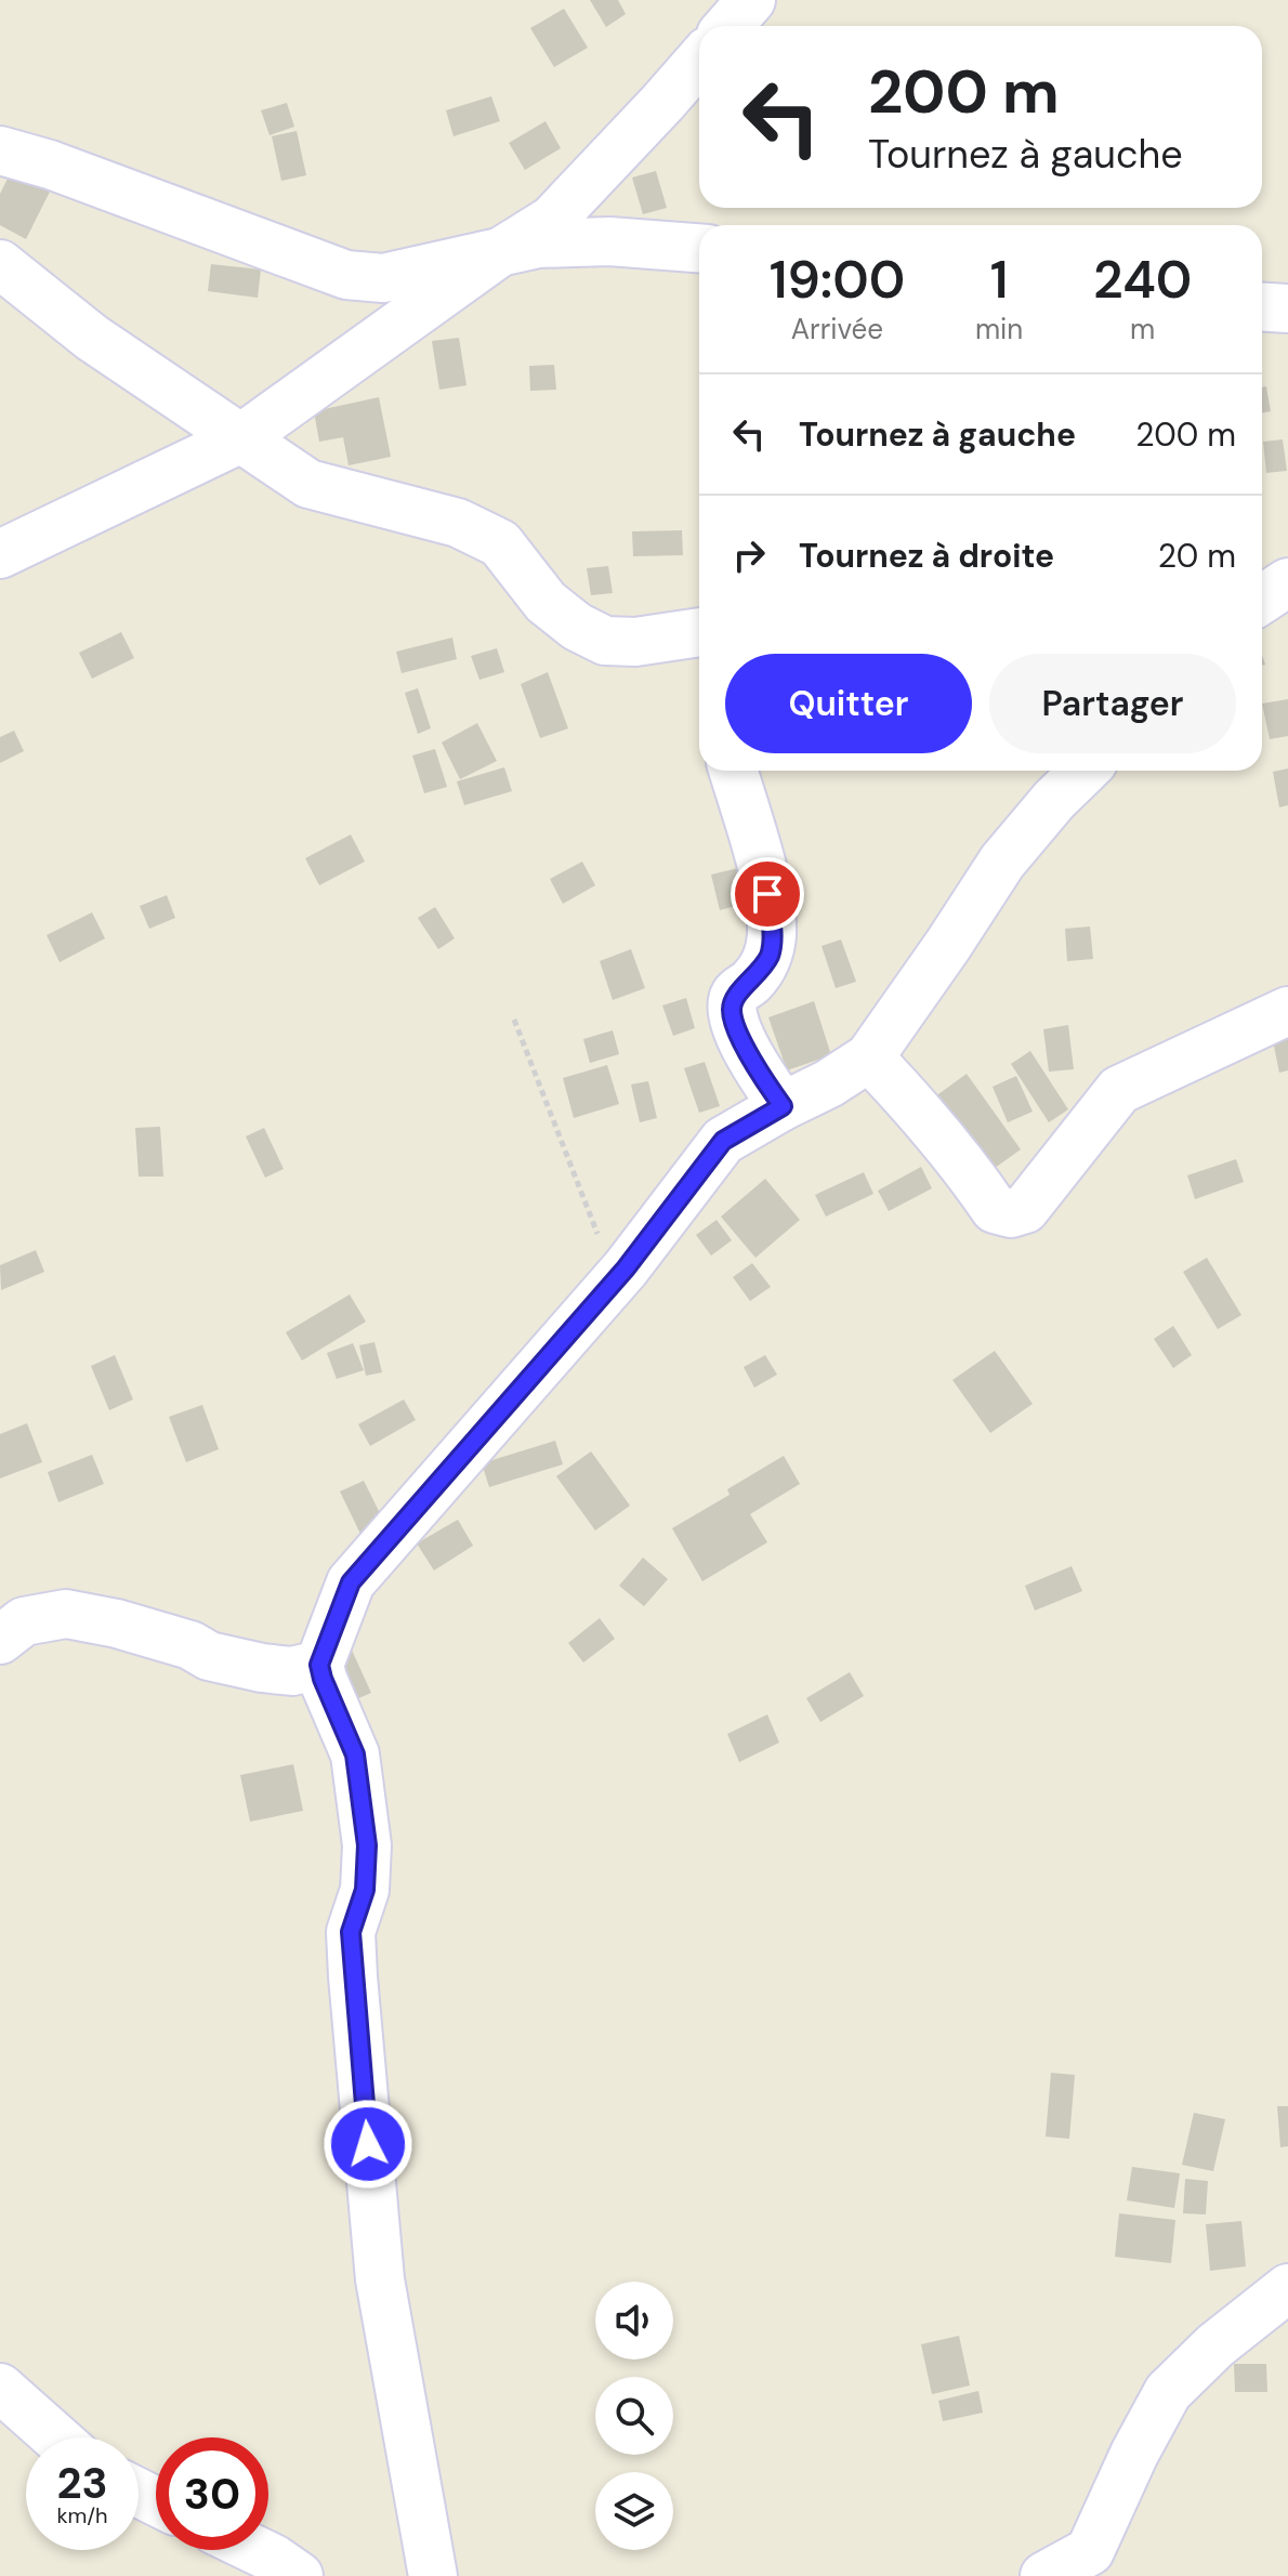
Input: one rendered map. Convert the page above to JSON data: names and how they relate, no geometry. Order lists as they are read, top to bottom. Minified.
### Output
{"page":{"turn":["200 m","Tournez à gauche"],"eta":["19:00","Arrivée","1","min","240","m"],"list":[{"name":"Tournez à gauche","value":"200 m"},{"name":"Tournez à droite","value":"20 m"}],"buttons":["Quitter","Partager"],"speed":"23 km/h","limit":"30"}}
